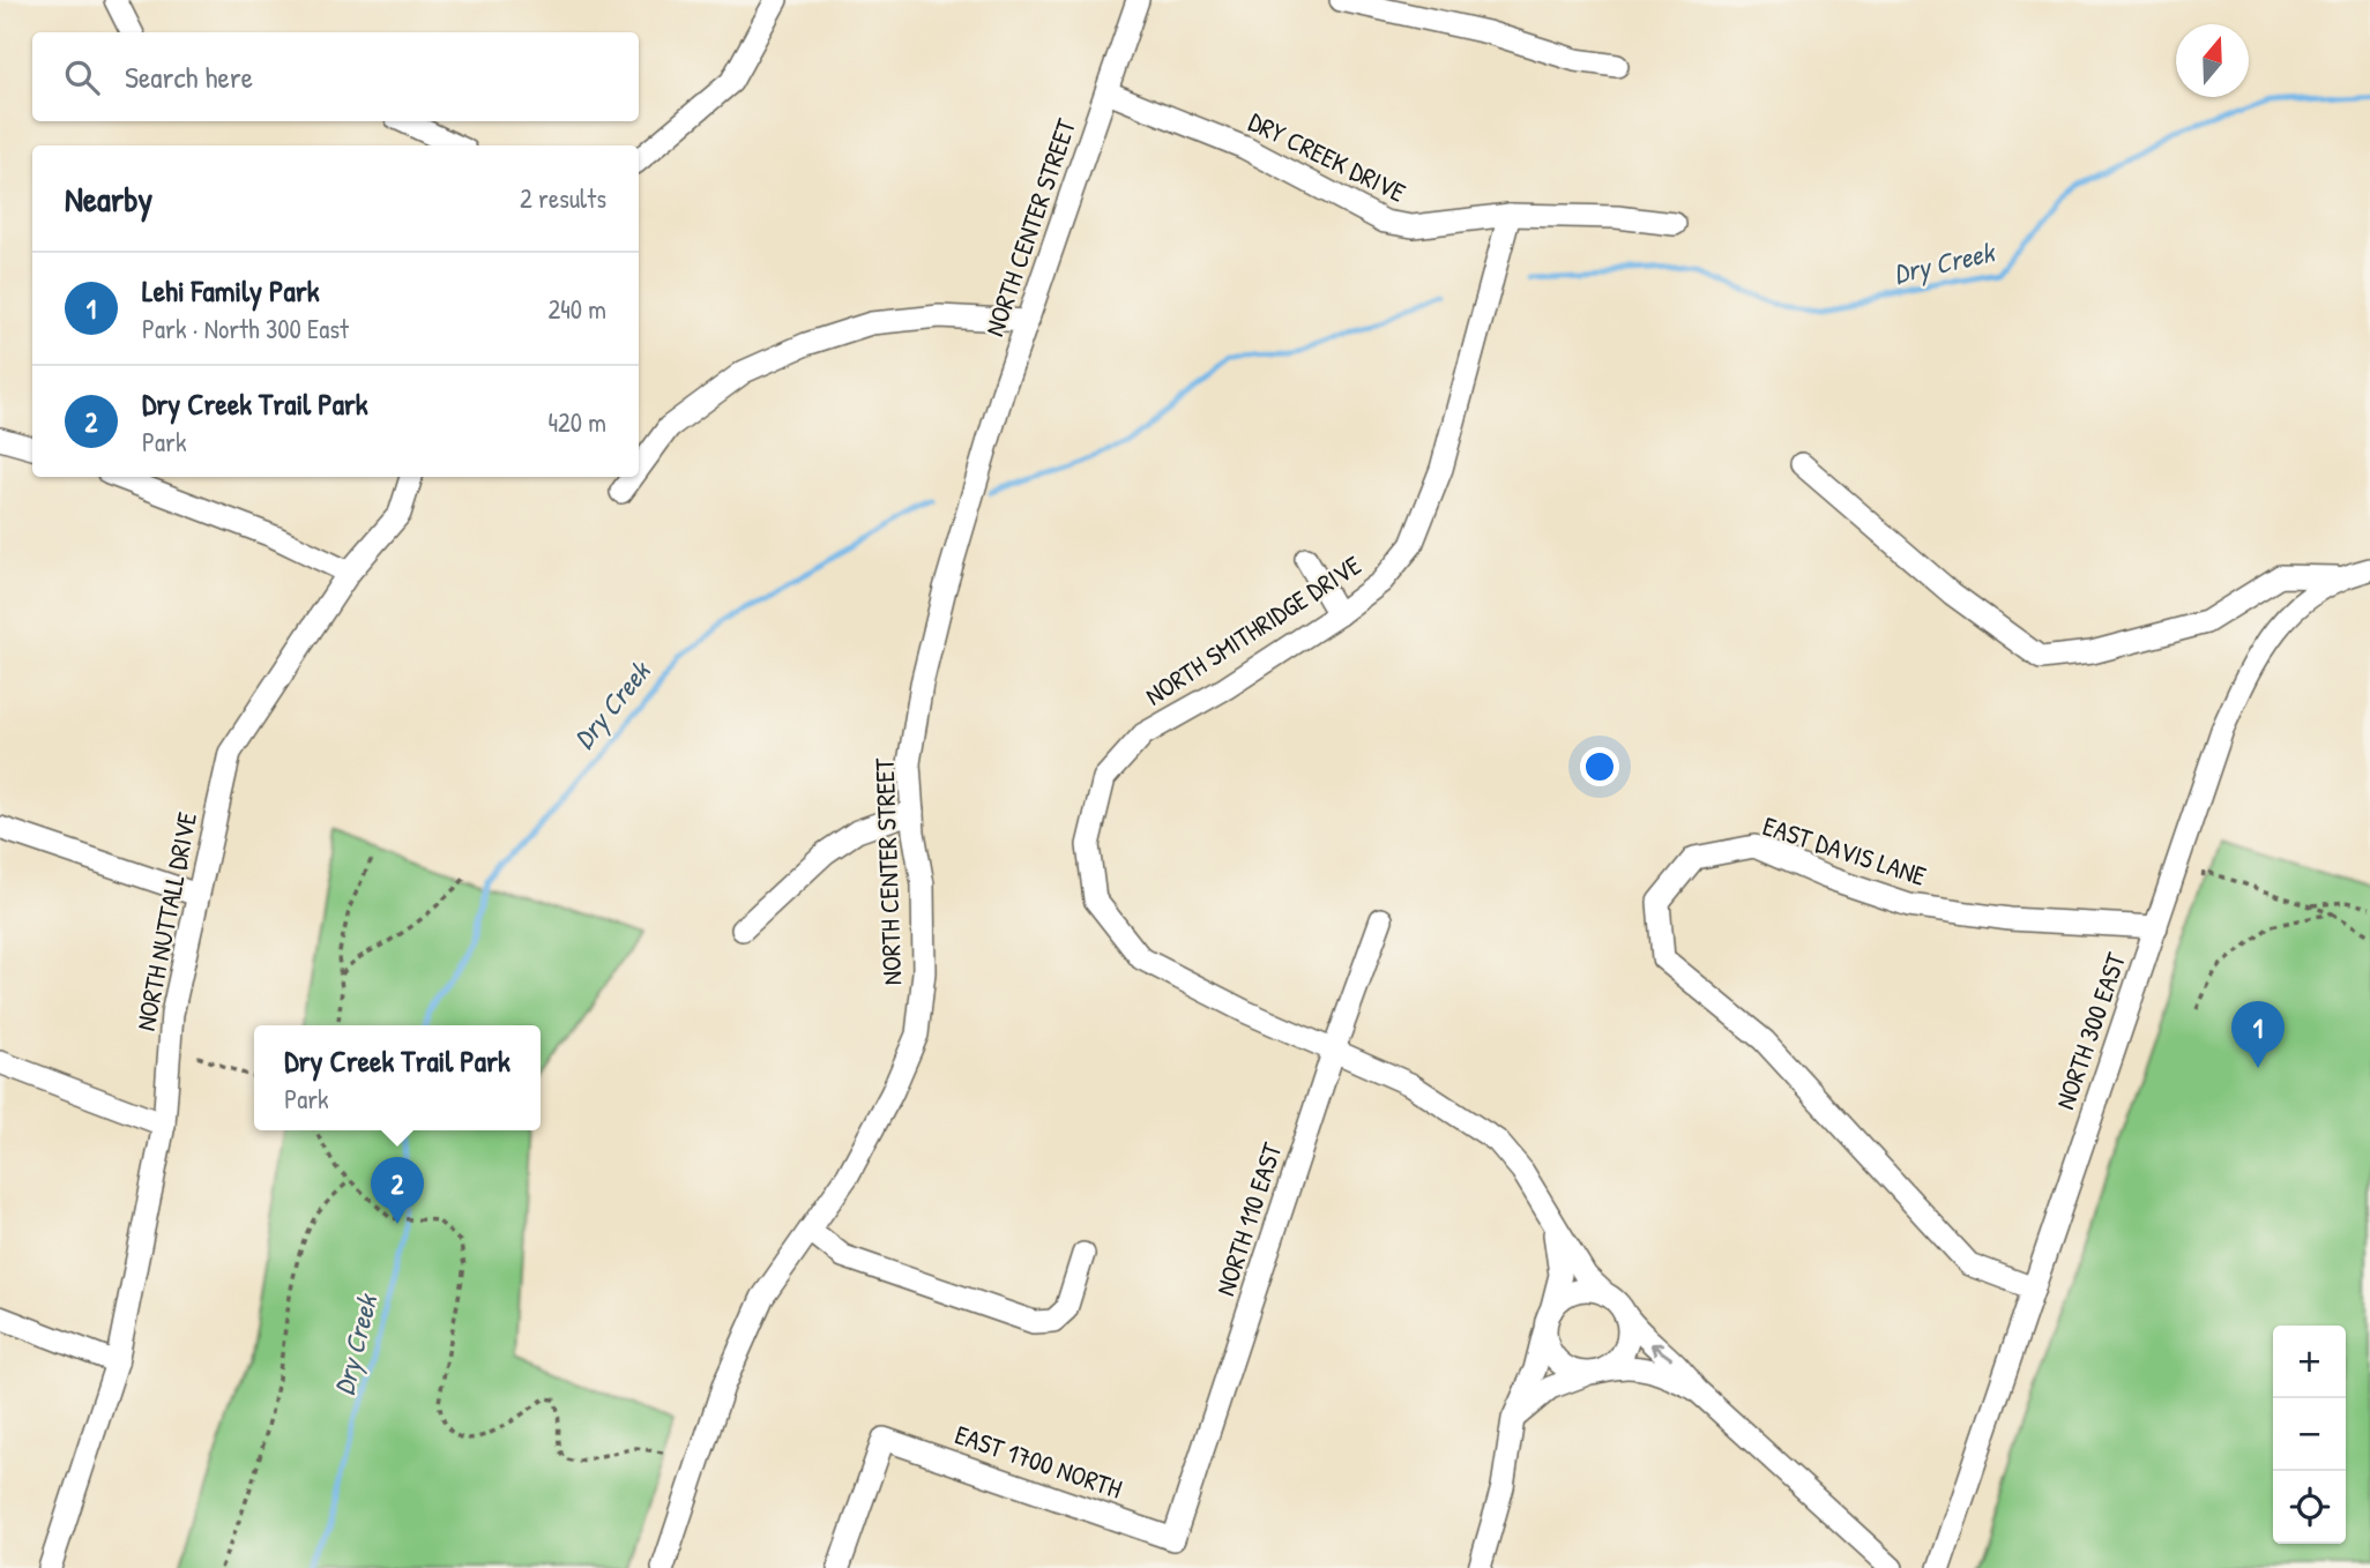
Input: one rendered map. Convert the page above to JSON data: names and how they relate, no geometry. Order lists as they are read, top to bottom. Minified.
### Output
{"streets":{"street":["DRY CREEK DRIVE","NORTH CENTER STREET","NORTH SMITHRIDGE DRIVE","EAST DAVIS LANE","NORTH NUTTALL DRIVE","NORTH 300 EAST","NORTH 110 EAST","EAST 1700 NORTH"]},"crossings":[["DRY CREEK DRIVE","NORTH CENTER STREET"],["DRY CREEK DRIVE","NORTH SMITHRIDGE DRIVE"],["NORTH SMITHRIDGE DRIVE","NORTH 110 EAST"],["EAST DAVIS LANE","NORTH 300 EAST"],["NORTH 110 EAST","EAST 1700 NORTH"]],"water":["Dry Creek"],"north":"top","page":{"search":"Search here","heading":["Nearby","2 results"],"list":[{"mark":"1","name":"Lehi Family Park","note":"Park · North 300 East","value":"240 m"},{"mark":"2","name":"Dry Creek Trail Park","note":"Park","value":"420 m"}],"pins":["1","2"],"popup":["Dry Creek Trail Park","Park"],"map_buttons":["+","−"]}}
